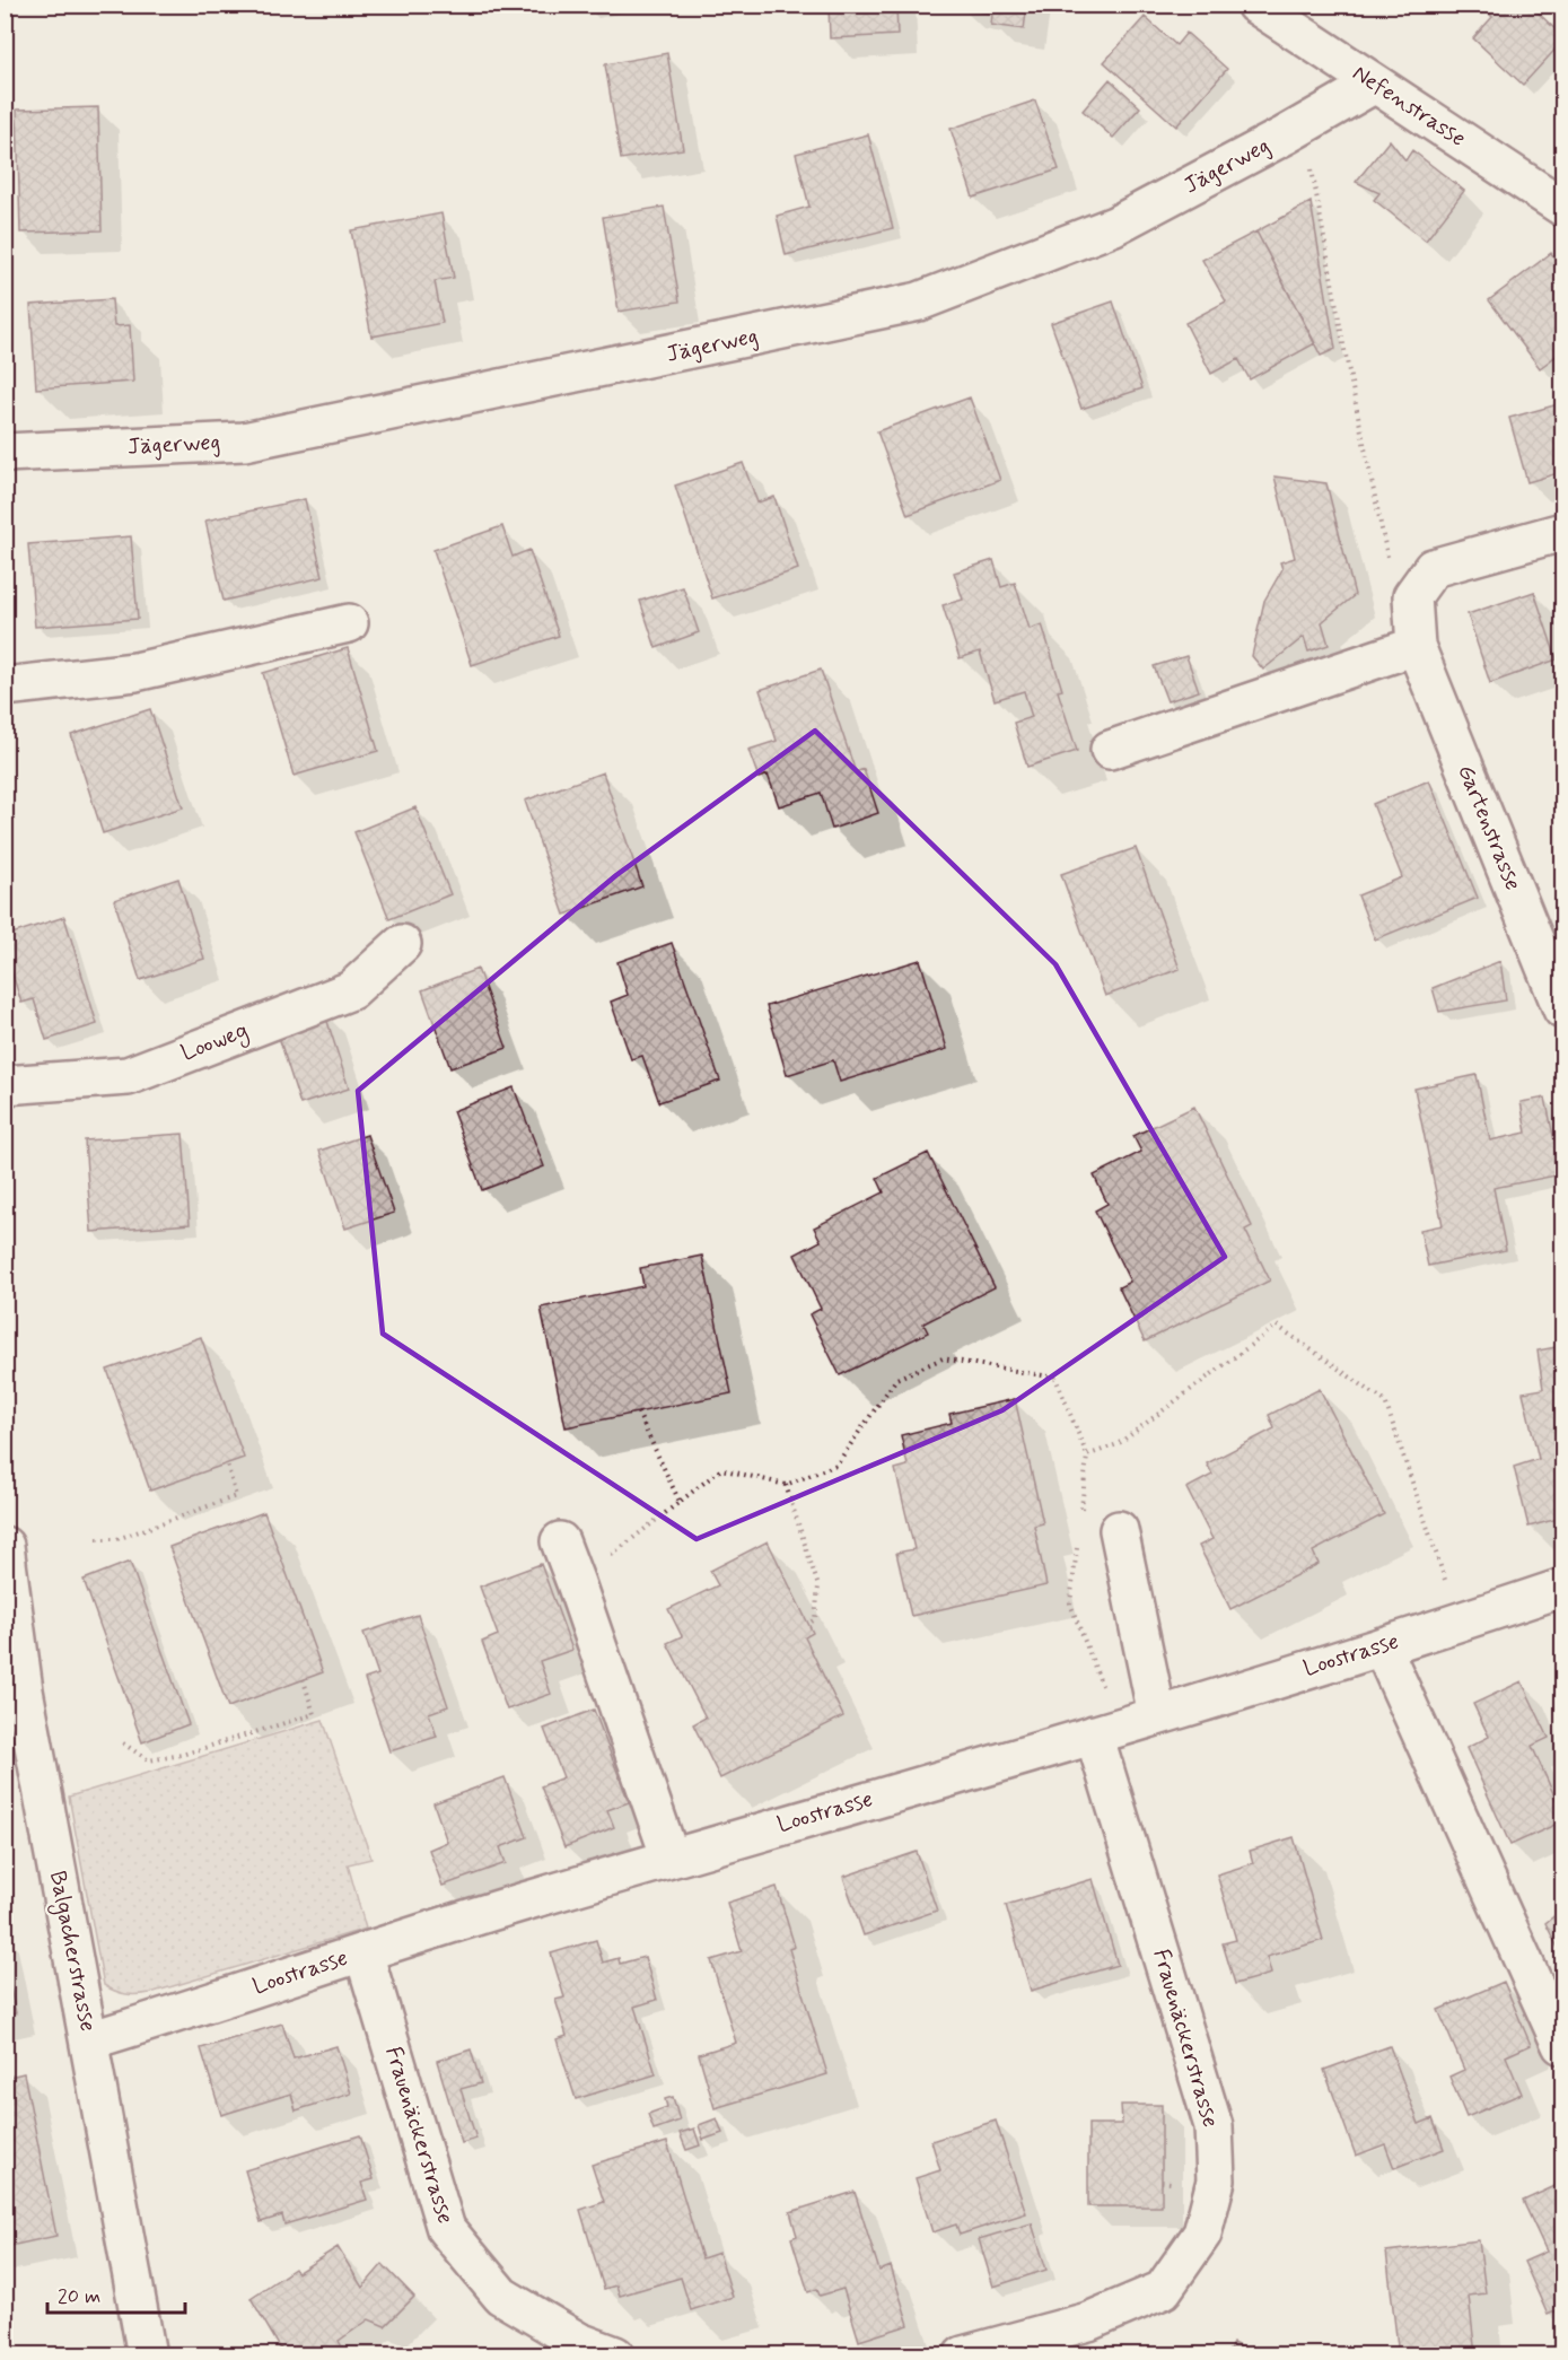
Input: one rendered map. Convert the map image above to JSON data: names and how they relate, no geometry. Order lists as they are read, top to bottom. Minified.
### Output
{"streets":{"street":["Nefenstrasse","Jägerweg","Gartenstrasse","Looweg","Loostrasse","Balgacherstrasse","Frauenäckerstrasse"]},"crossings":[["Nefenstrasse","Jägerweg"],["Loostrasse","Balgacherstrasse"],["Loostrasse","Frauenäckerstrasse"]],"scale_bar":"20 m"}
